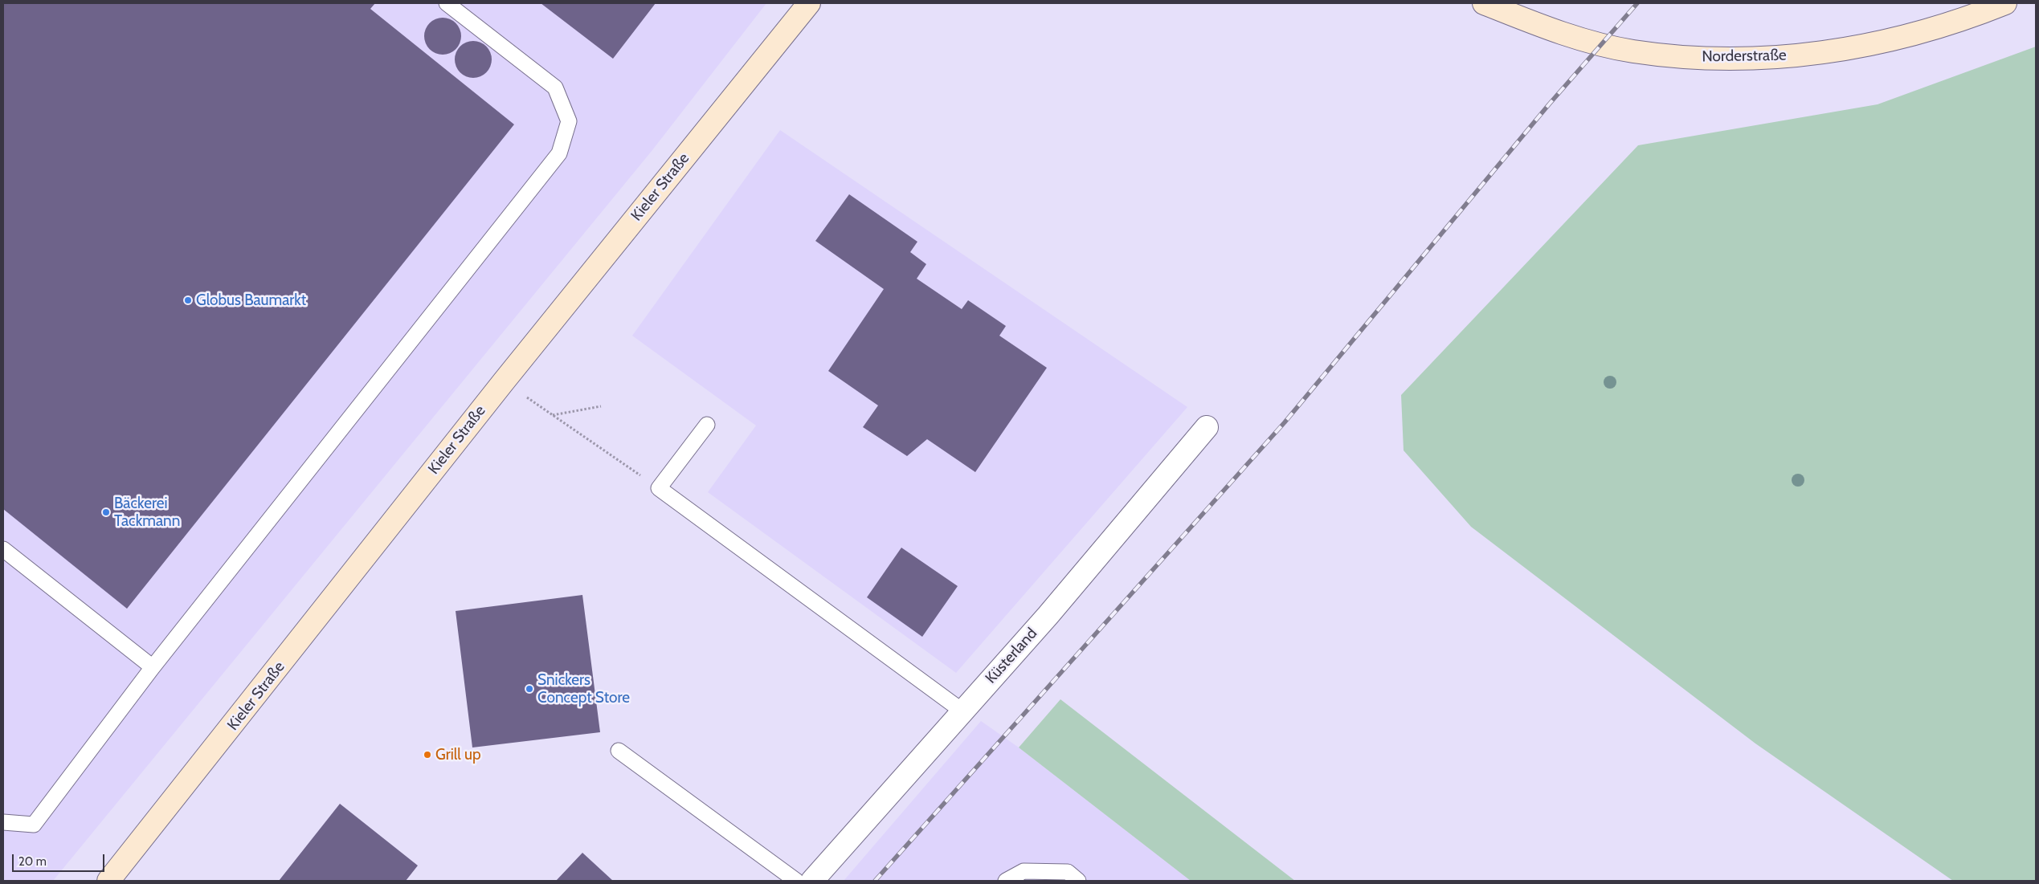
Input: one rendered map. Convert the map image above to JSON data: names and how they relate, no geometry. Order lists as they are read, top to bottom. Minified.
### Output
{"streets":{"main road":["Norderstraße","Kieler Straße"],"street":["Küsterland"]},"places":["Globus Baumarkt","Bäckerei Tackmann","Snickers Concept Store","Grill up"],"scale_bar":"20 m"}
